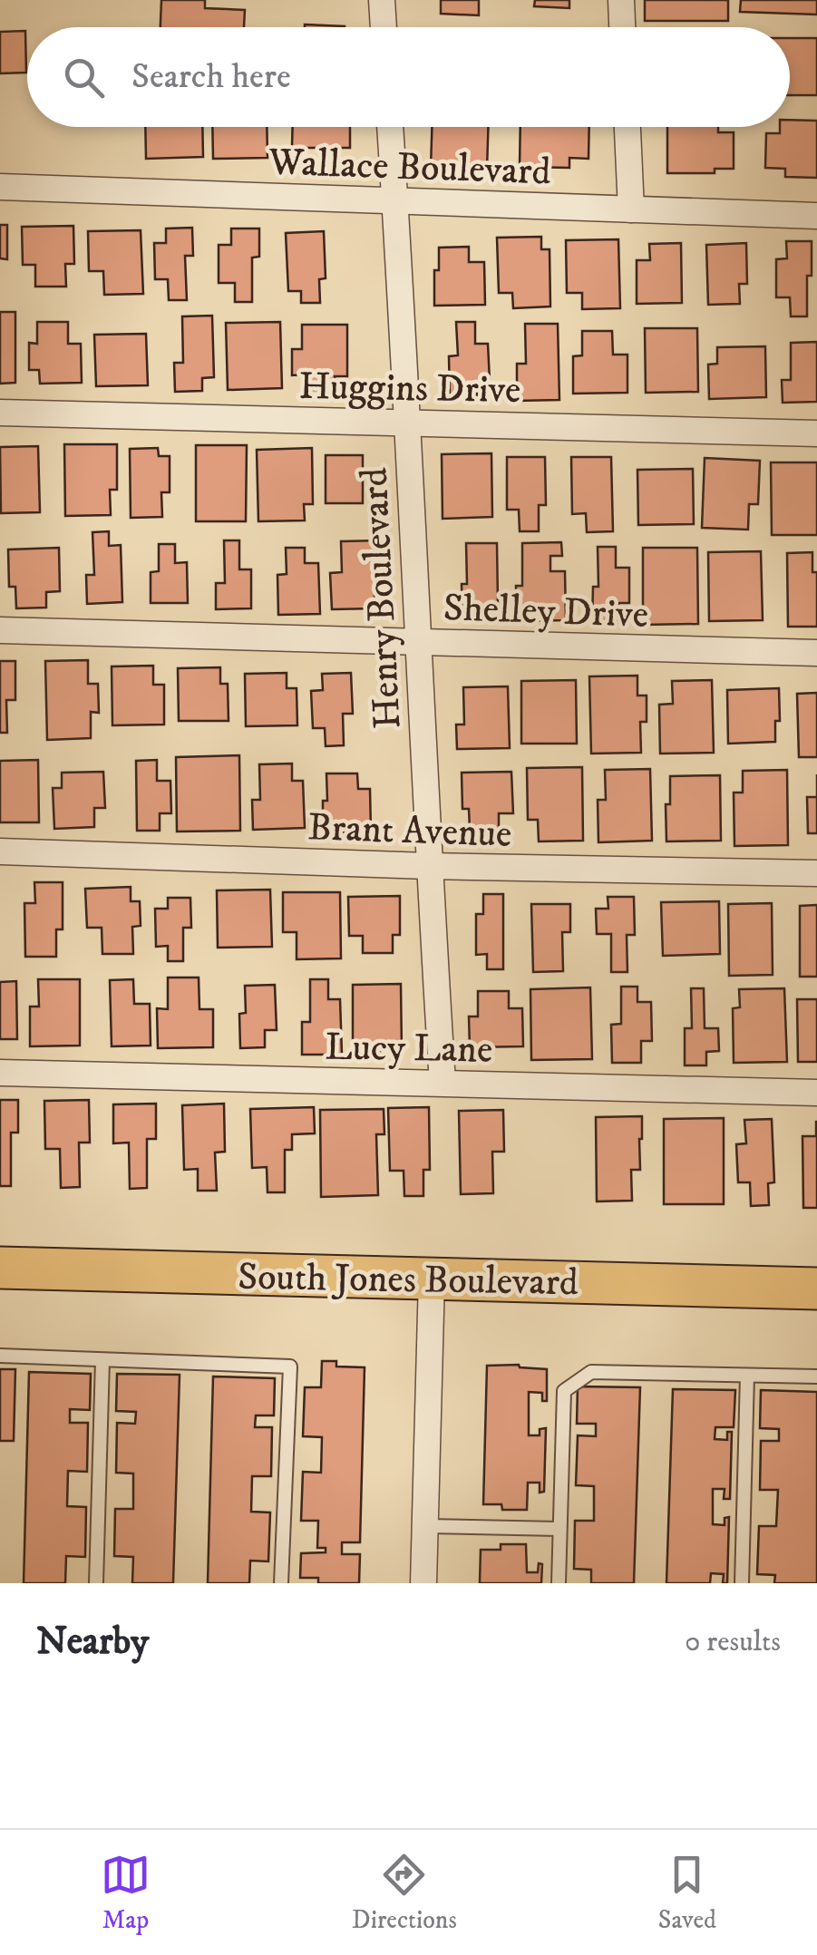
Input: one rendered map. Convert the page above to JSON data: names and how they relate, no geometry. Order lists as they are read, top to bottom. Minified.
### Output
{"streets":{"main road":["South Jones Boulevard"],"street":["Wallace Boulevard","Huggins Drive","Henry Boulevard","Shelley Drive","Brant Avenue","Lucy Lane"]},"crossings":[["Wallace Boulevard","Henry Boulevard"],["Huggins Drive","Henry Boulevard"],["Henry Boulevard","Shelley Drive"],["Henry Boulevard","Brant Avenue"],["Henry Boulevard","Lucy Lane"]],"page":{"search":"Search here","heading":["Nearby","0 results"],"nav":["Map","Directions","Saved"]}}
